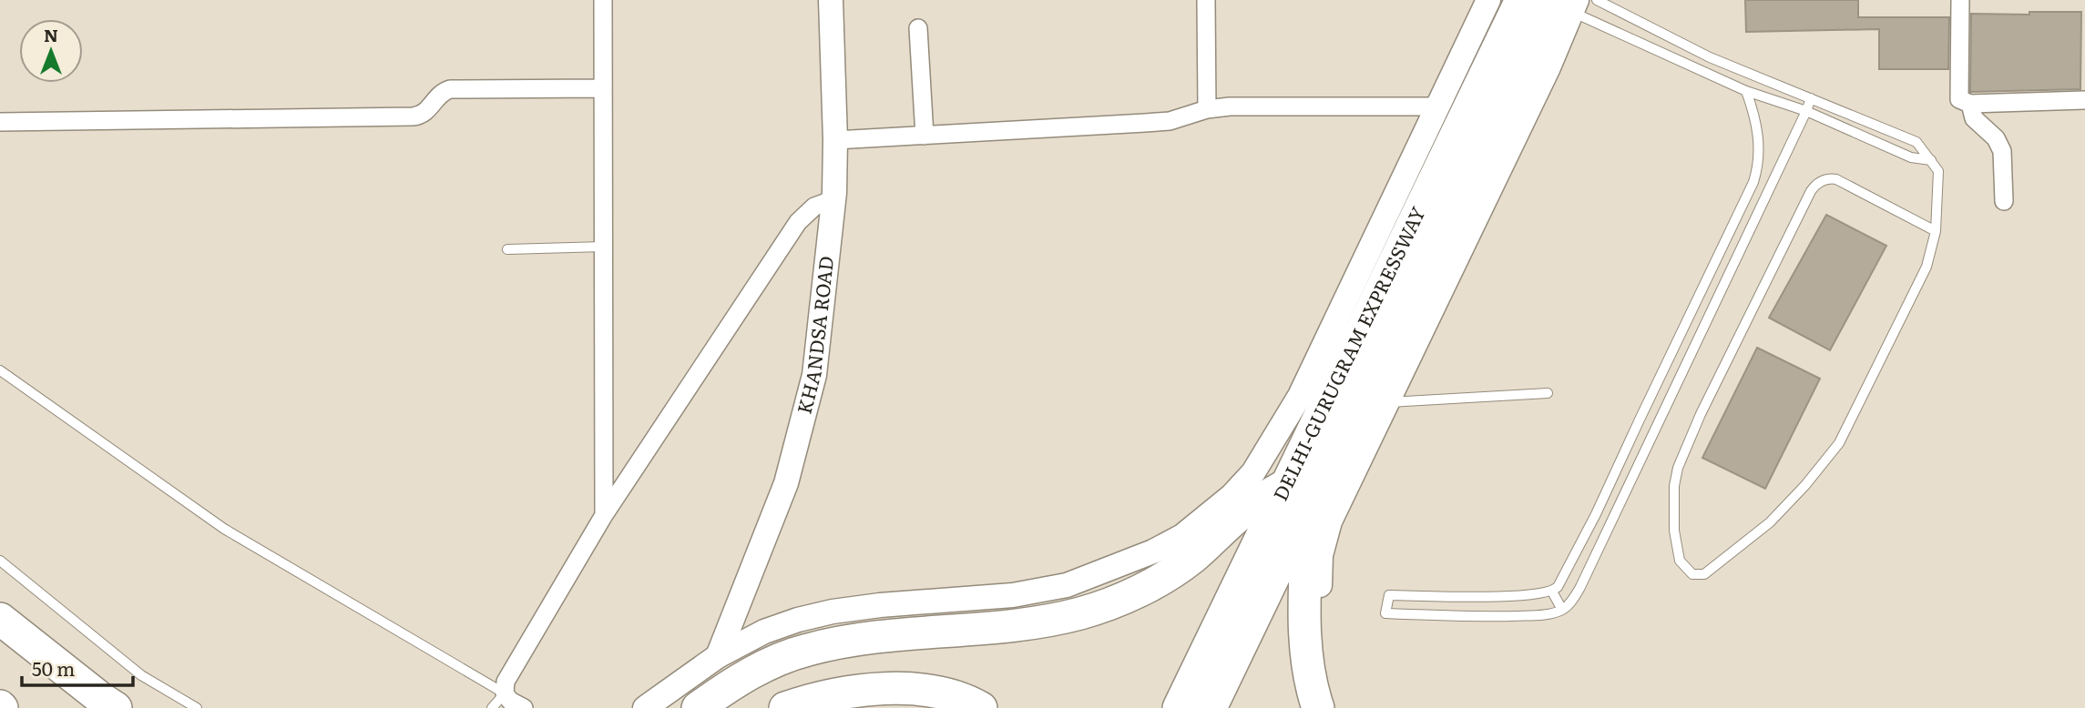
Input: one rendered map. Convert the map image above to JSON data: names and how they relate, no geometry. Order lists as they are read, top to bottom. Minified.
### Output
{"streets":{"highway":["DELHI-GURUGRAM EXPRESSWAY"],"main road":["KHANDSA ROAD"]},"scale_bar":"50 m","north":"top"}
